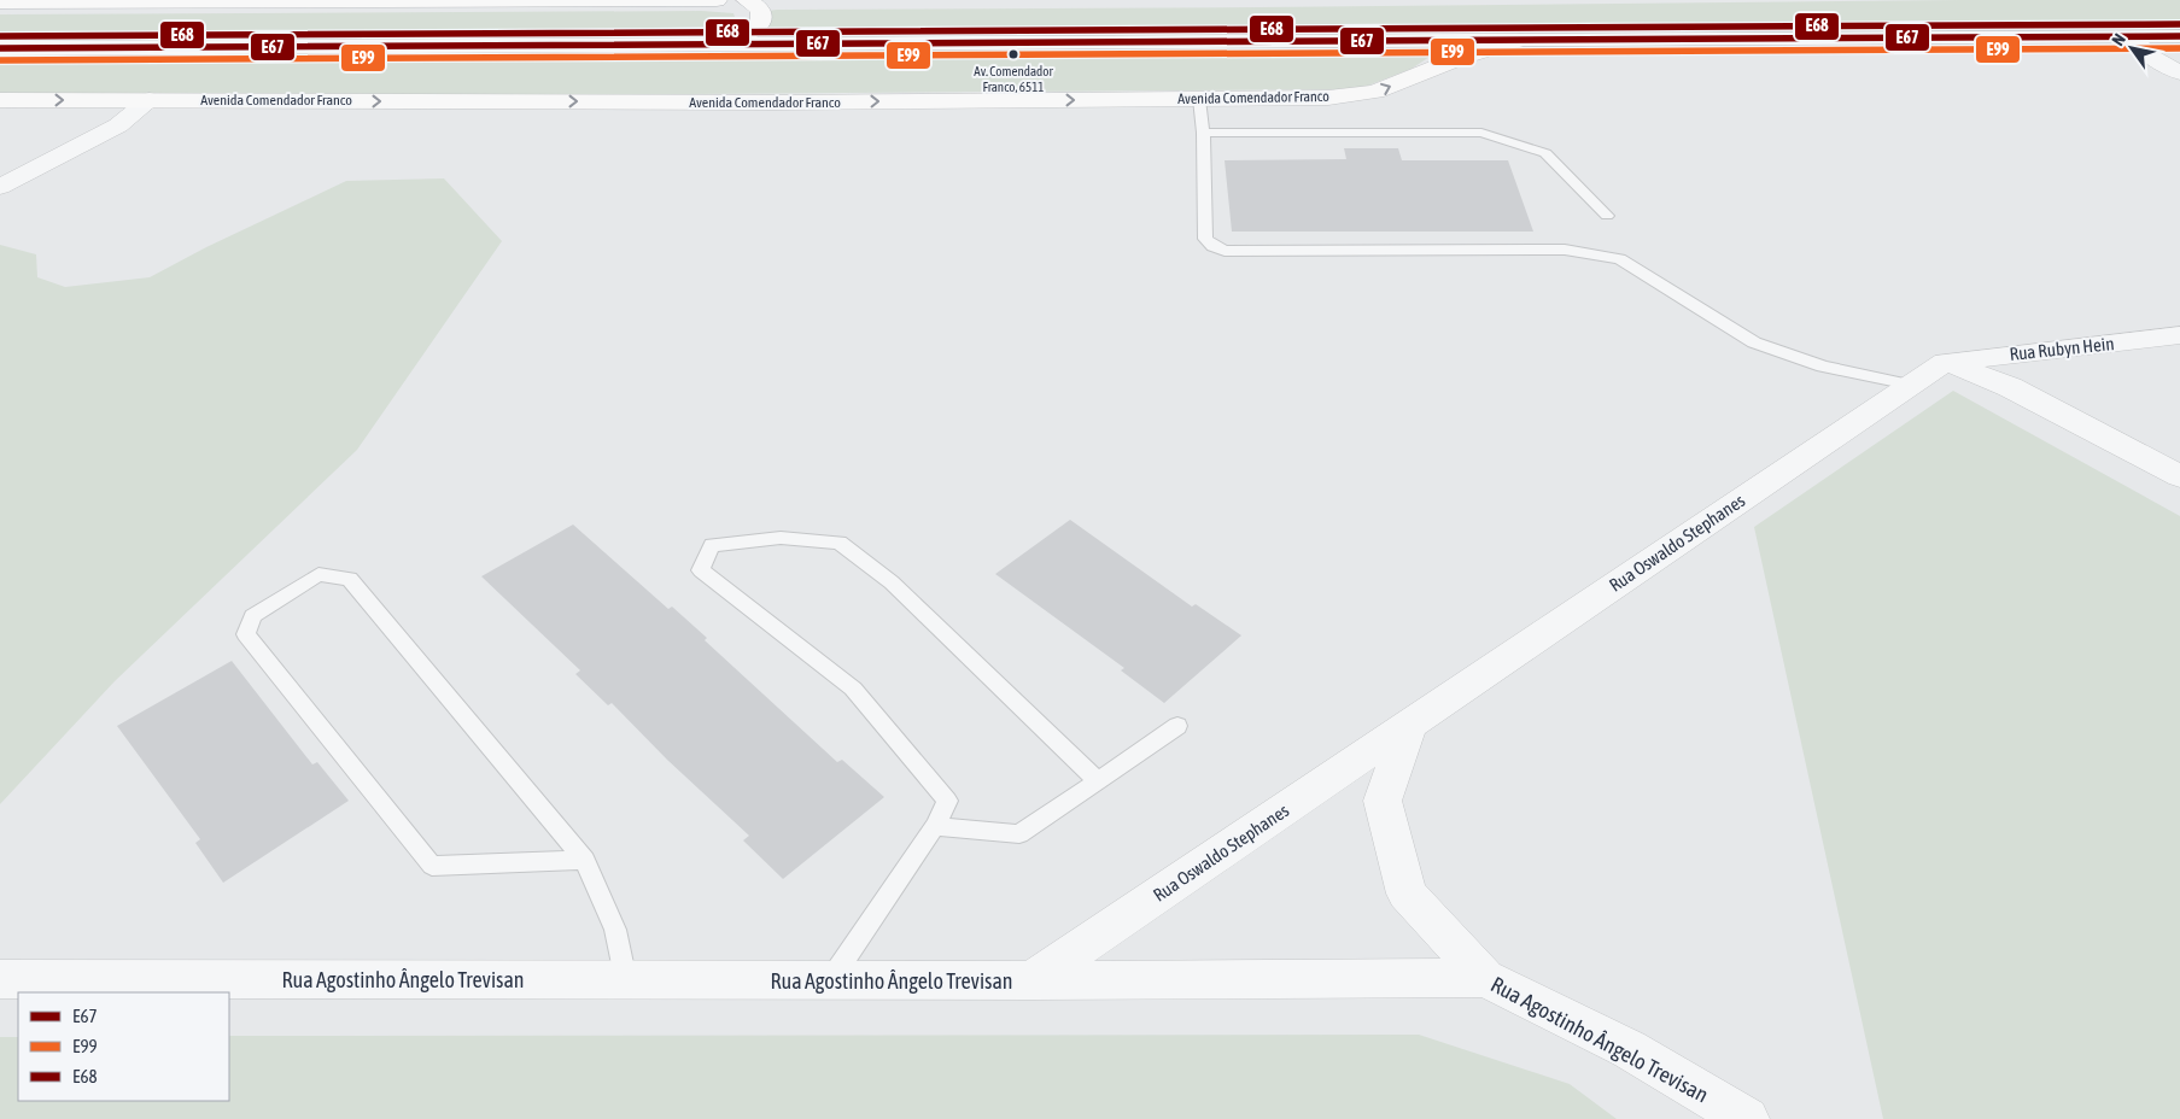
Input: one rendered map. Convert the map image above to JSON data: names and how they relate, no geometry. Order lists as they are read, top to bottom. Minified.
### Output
{"streets":{"main road":["Avenida Comendador Franco"],"street":["Rua Rubyn Hein","Rua Oswaldo Stephanes","Rua Agostinho Ângelo Trevisan"]},"crossings":[["Rua Rubyn Hein","Rua Oswaldo Stephanes"],["Rua Oswaldo Stephanes","Rua Agostinho Ângelo Trevisan"]],"places":["Av. Comendador Franco, 6511"],"lines":["transit line E68","transit line E67","transit line E99"],"legend":["E67","E99","E68"],"north":"top left"}
